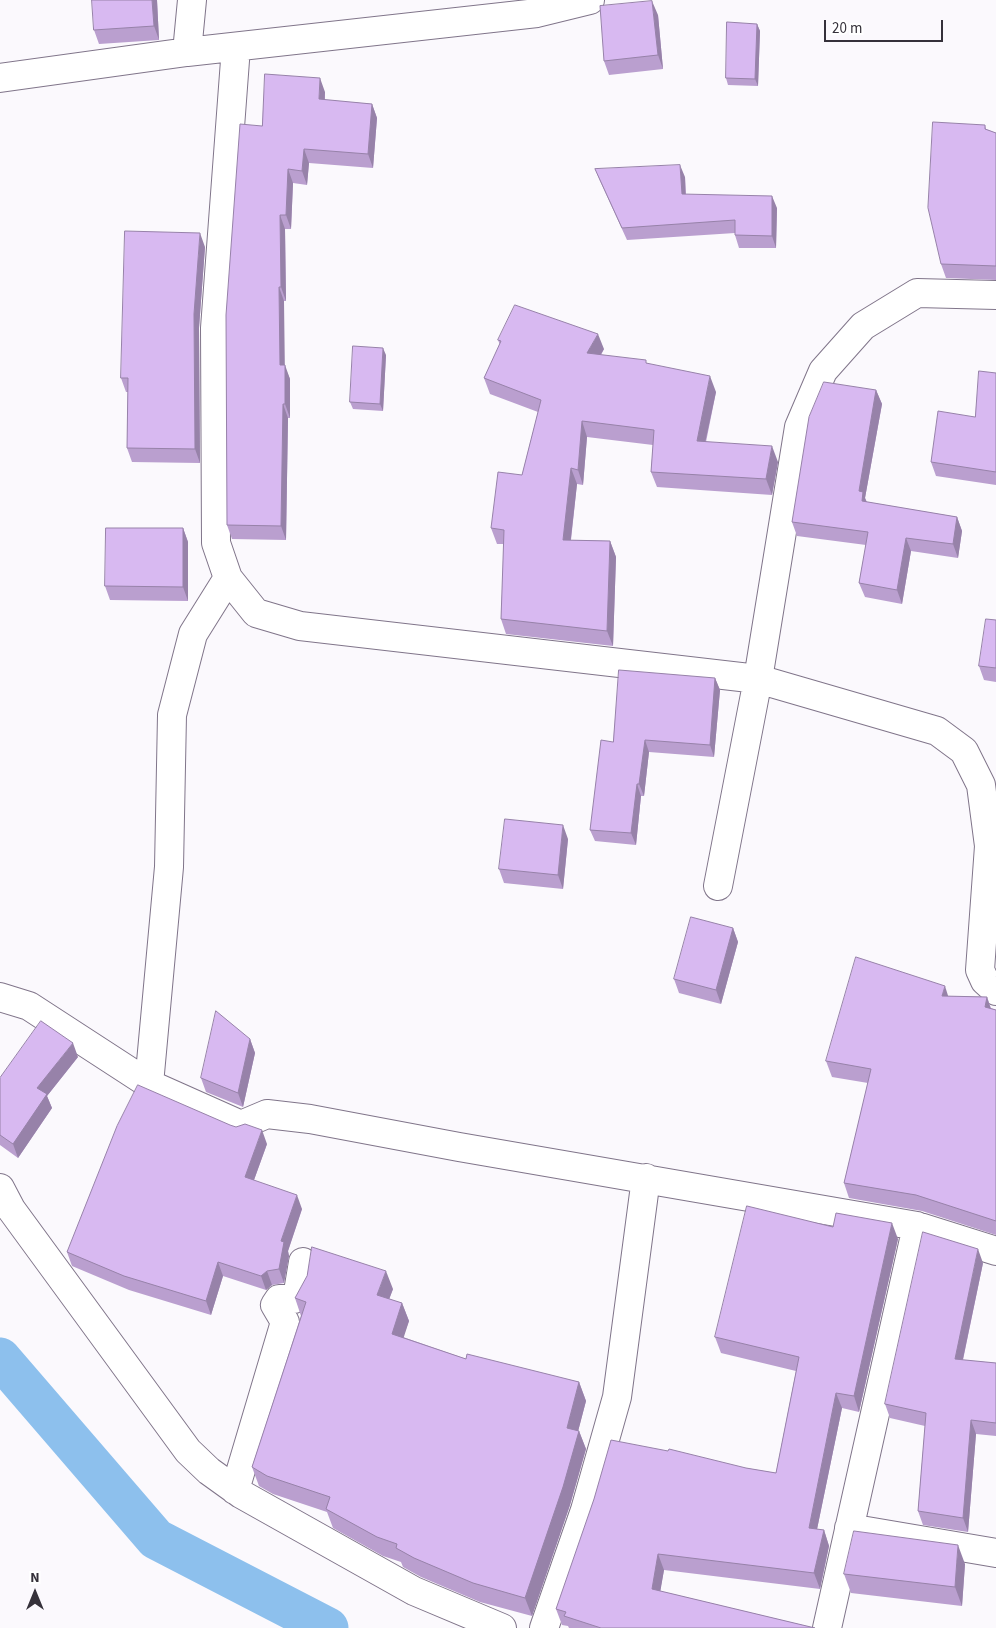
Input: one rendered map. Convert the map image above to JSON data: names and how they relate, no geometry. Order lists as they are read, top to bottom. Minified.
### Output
{"scale_bar":"20 m","north":"top"}
